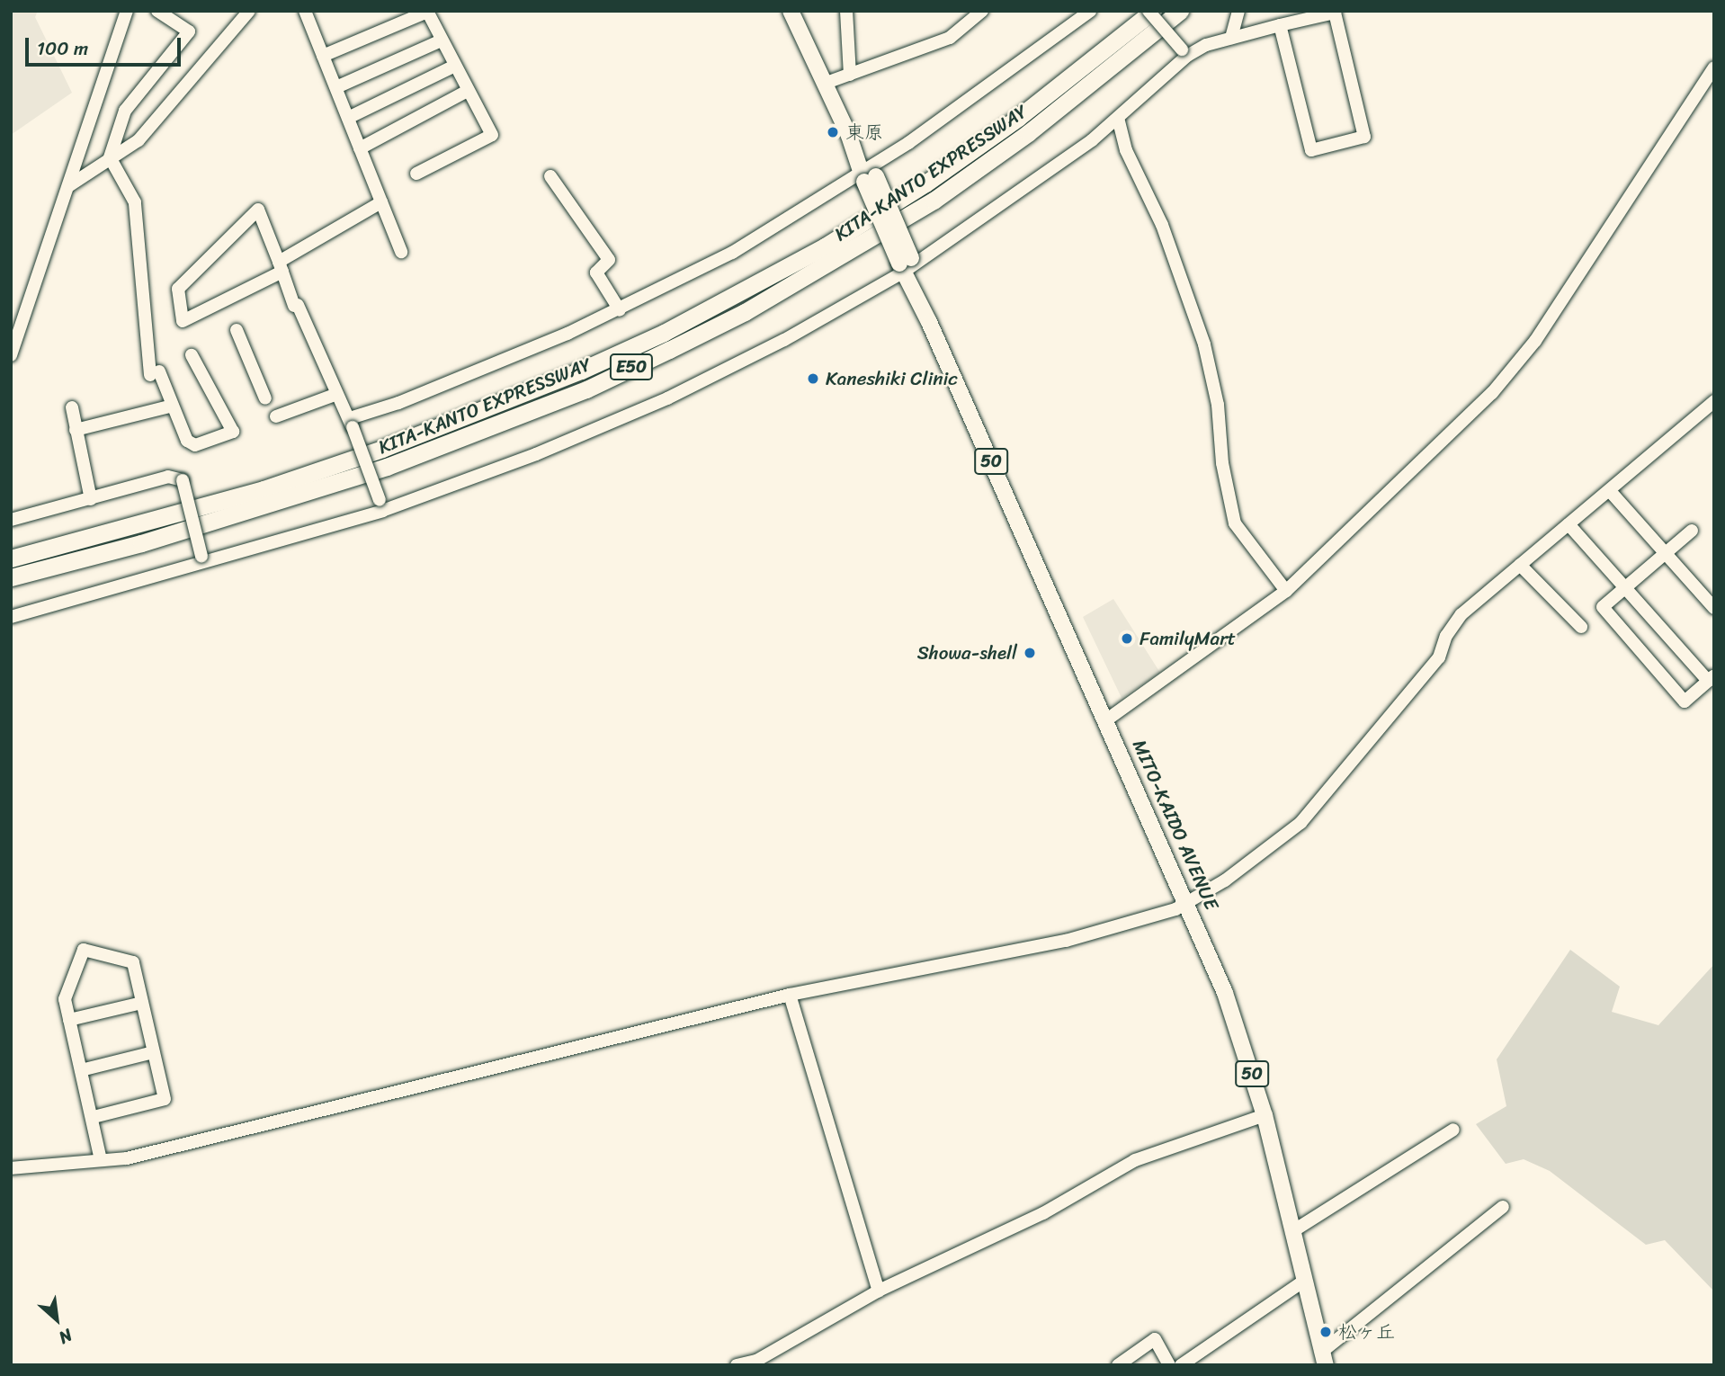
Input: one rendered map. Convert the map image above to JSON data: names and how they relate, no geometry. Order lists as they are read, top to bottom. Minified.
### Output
{"streets":{"highway":["KITA-KANTO EXPRESSWAY","E50"],"main road":["50","MITO-KAIDO AVENUE"]},"places":["東原","Kaneshiki Clinic","FamilyMart","Showa-shell","松ヶ丘"],"scale_bar":"100 m","north":"bottom right"}
